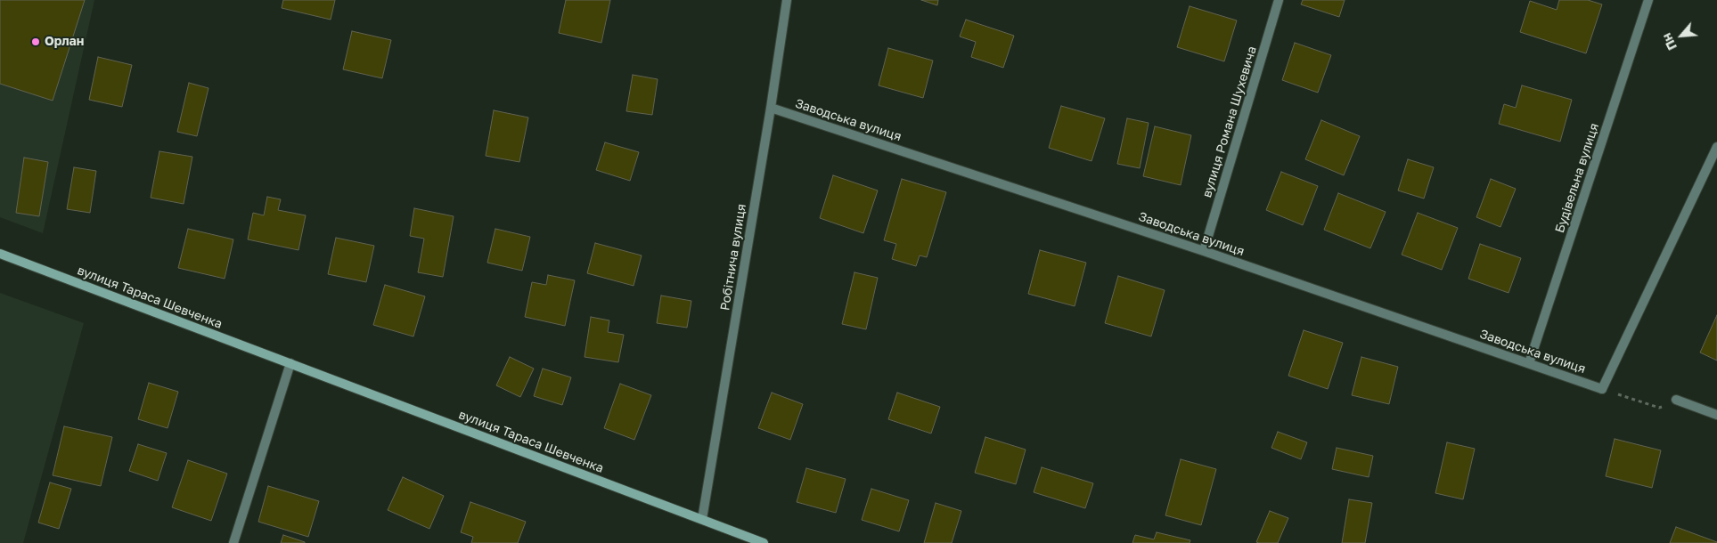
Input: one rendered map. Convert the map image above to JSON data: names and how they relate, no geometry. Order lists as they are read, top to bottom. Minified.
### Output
{"streets":{"street":["Заводська вулиця","вулиця Романа Шухевича","Будівельна вулиця","Робітнича вулиця","вулиця Тараса Шевченка"]},"crossings":[["Заводська вулиця","вулиця Романа Шухевича"],["Заводська вулиця","Будівельна вулиця"],["Заводська вулиця","Робітнича вулиця"],["Робітнича вулиця","вулиця Тараса Шевченка"]],"places":["Орлан"],"north":"bottom left"}
